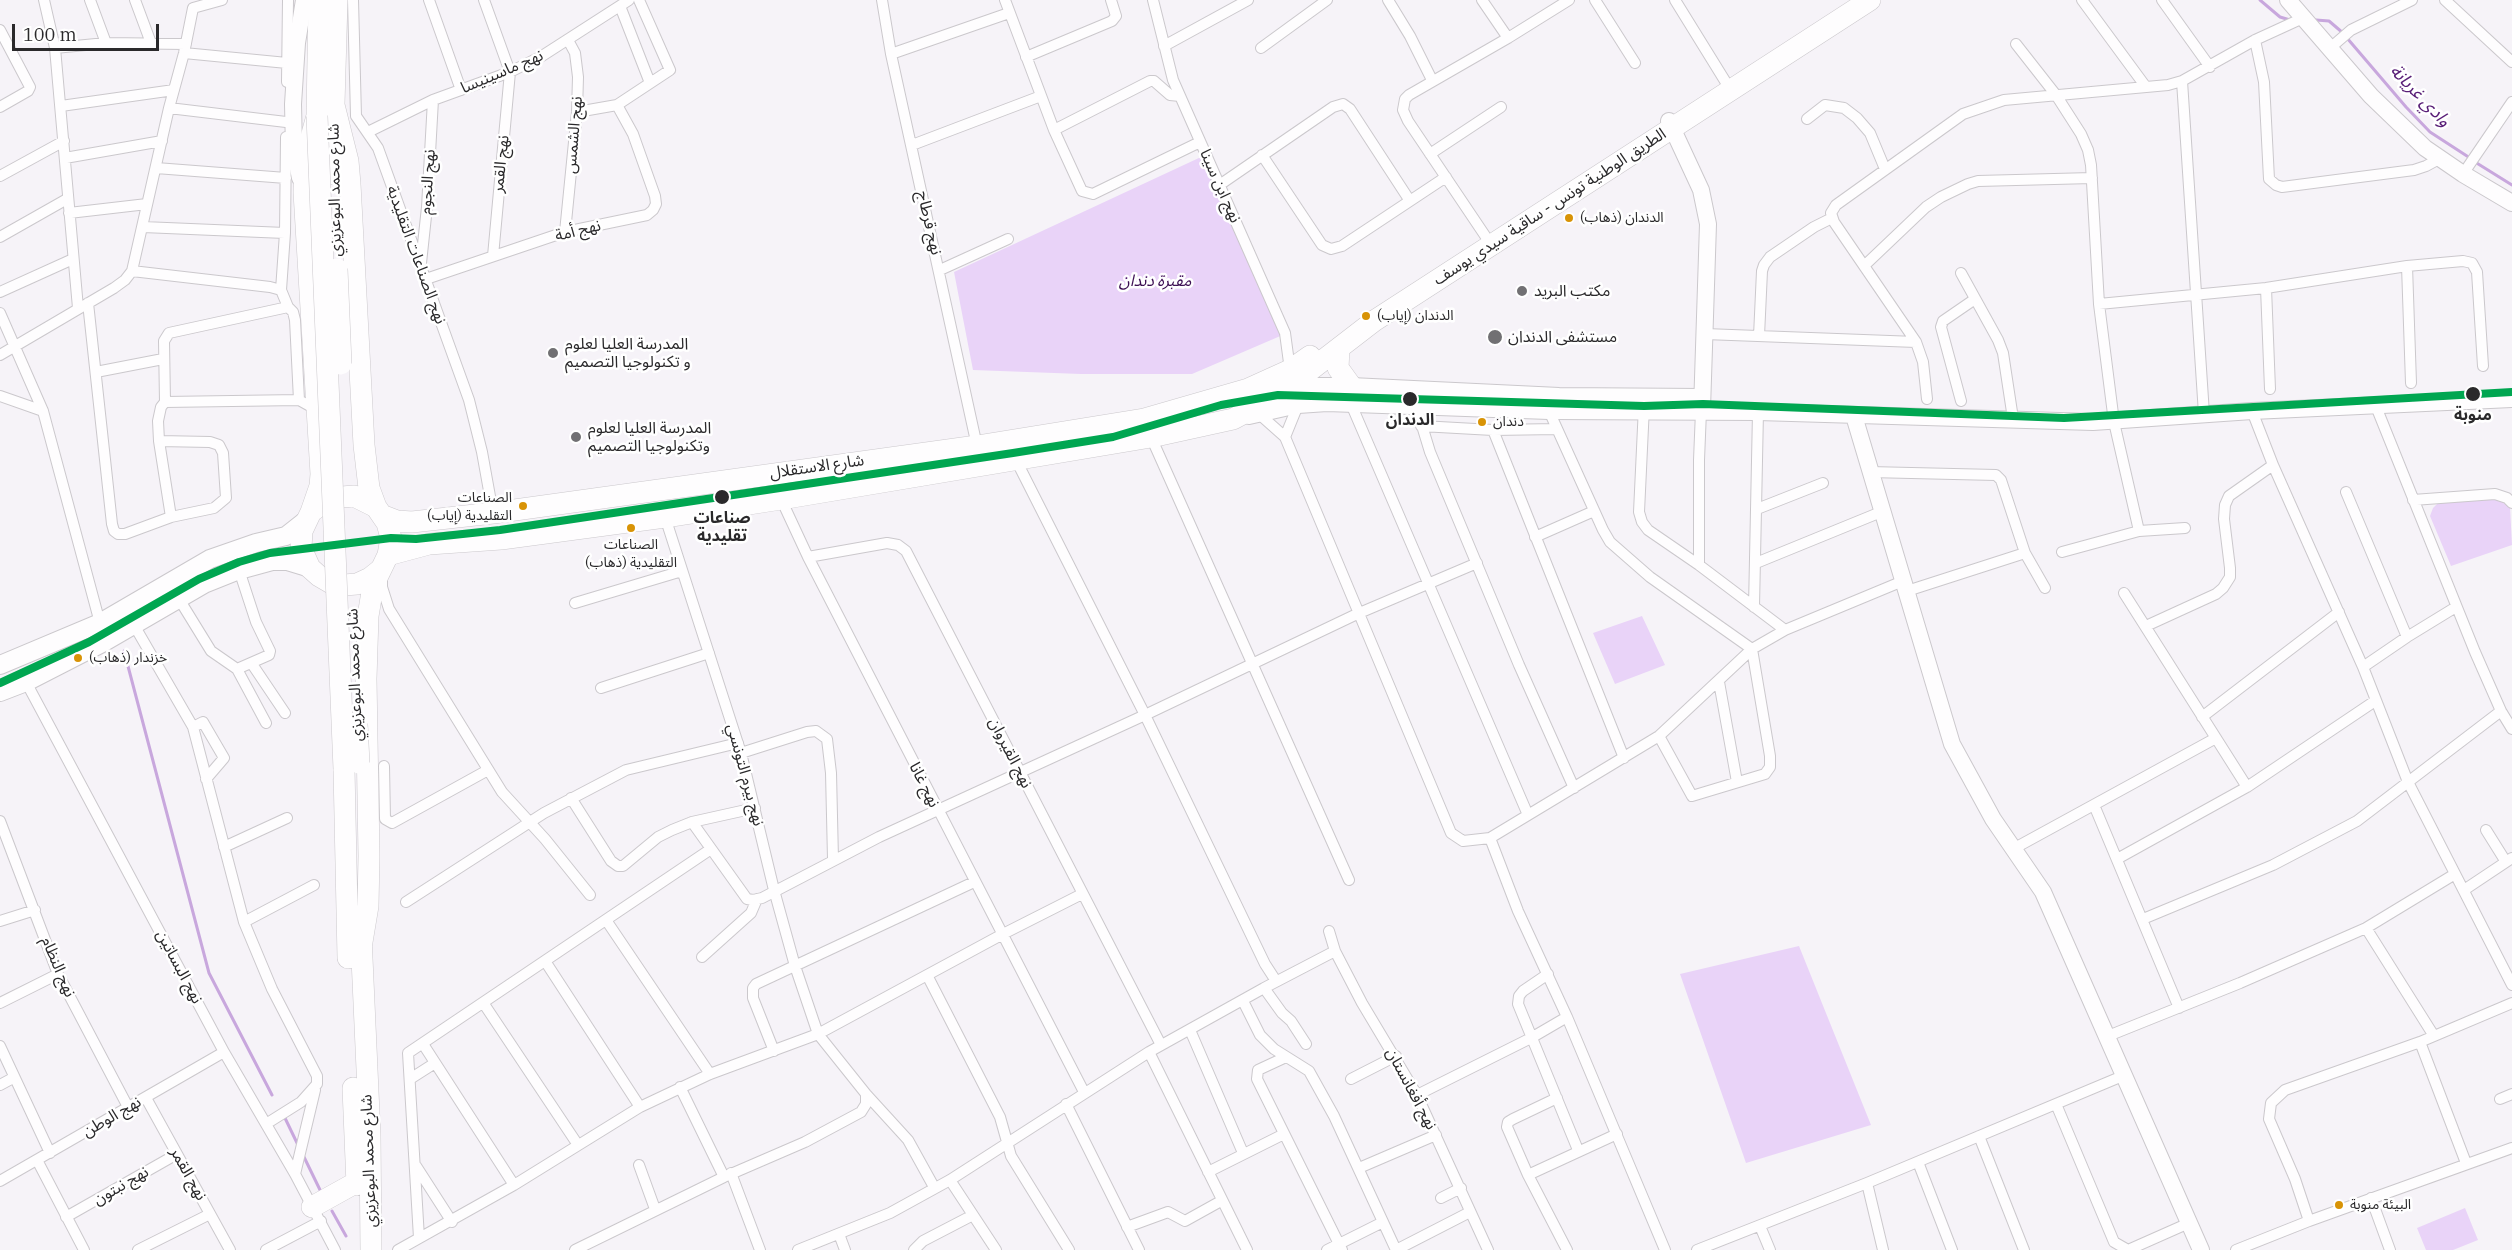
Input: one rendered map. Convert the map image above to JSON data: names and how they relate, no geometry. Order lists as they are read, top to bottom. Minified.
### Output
{"streets":{"highway":["شارع محمد البوعزيزي","الطريق الوطنية تونس - ساقية سيدي يوسف","شارع الاستقلال"],"street":["نهج ماسينيسا","نهج الشمس","نهج القمر","نهج النجوم","نهج ابن سينا","نهج قرطاج","نهج أمة","نهج الصناعات التقليدية","نهج القيروان","نهج بيرم التونسي","نهج غانا","نهج النظام","نهج البساتين","نهج أفغانستان","نهج الوطن","نهج نبتون"]},"crossings":[["نهج ماسينيسا","نهج الشمس"],["نهج ماسينيسا","نهج القمر"],["نهج ماسينيسا","نهج النجوم"],["نهج ماسينيسا","نهج الصناعات التقليدية"],["نهج الشمس","نهج أمة"],["نهج القمر","نهج أمة"],["نهج القمر","نهج الوطن"],["نهج القمر","نهج نبتون"],["نهج النجوم","نهج الصناعات التقليدية"],["نهج ابن سينا","الطريق الوطنية تونس - ساقية سيدي يوسف"],["شارع محمد البوعزيزي","شارع الاستقلال"],["الطريق الوطنية تونس - ساقية سيدي يوسف","شارع الاستقلال"],["نهج قرطاج","شارع الاستقلال"],["نهج أمة","نهج الصناعات التقليدية"],["نهج الصناعات التقليدية","شارع الاستقلال"],["شارع الاستقلال","نهج بيرم التونسي"],["شارع الاستقلال","نهج غانا"],["نهج القيروان","نهج غانا"],["نهج النظام","نهج الوطن"],["نهج البساتين","نهج الوطن"]],"water":["وادي غريانة"],"parks":["مقبرة دندان"],"places":["الدندان (ذهاب)","مكتب البريد","الدندان (إياب)","مستشفى الدندان","المدرسة العليا لعلوم و تكنولوجيا التصميم","منوبة","الدندان","دندان","المدرسة العليا لعلوم وتكنولوجيا التصميم","صناعات تقليدية","الصناعات التقليدية (إياب)","الصناعات التقليدية (ذهاب)","خزندار (ذهاب)","البيئة منوبة"],"scale_bar":"100 m"}
